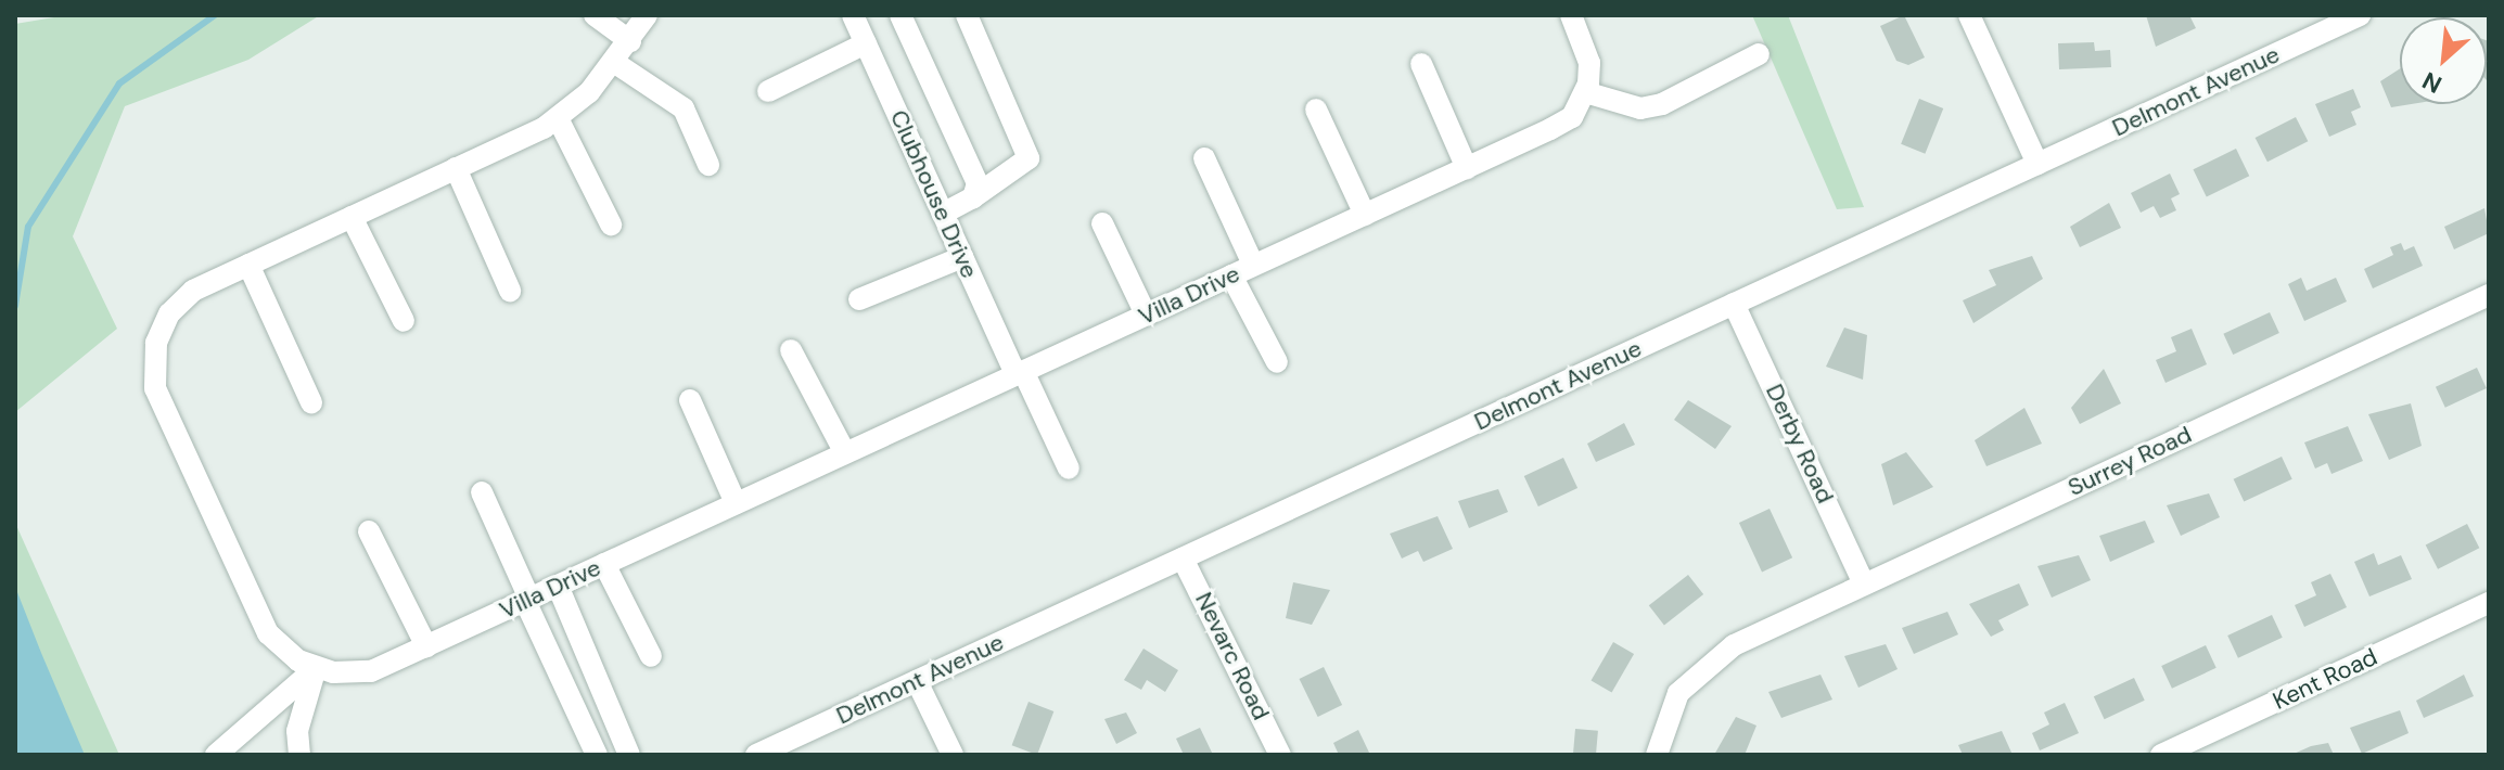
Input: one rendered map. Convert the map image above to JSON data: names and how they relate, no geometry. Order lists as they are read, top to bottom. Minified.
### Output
{"streets":{"street":["Delmont Avenue","Clubhouse Drive","Villa Drive","Derby Road","Surrey Road","Nevarc Road","Kent Road"]},"crossings":[["Delmont Avenue","Derby Road"],["Delmont Avenue","Nevarc Road"],["Clubhouse Drive","Villa Drive"],["Derby Road","Surrey Road"]],"north":"bottom left"}
